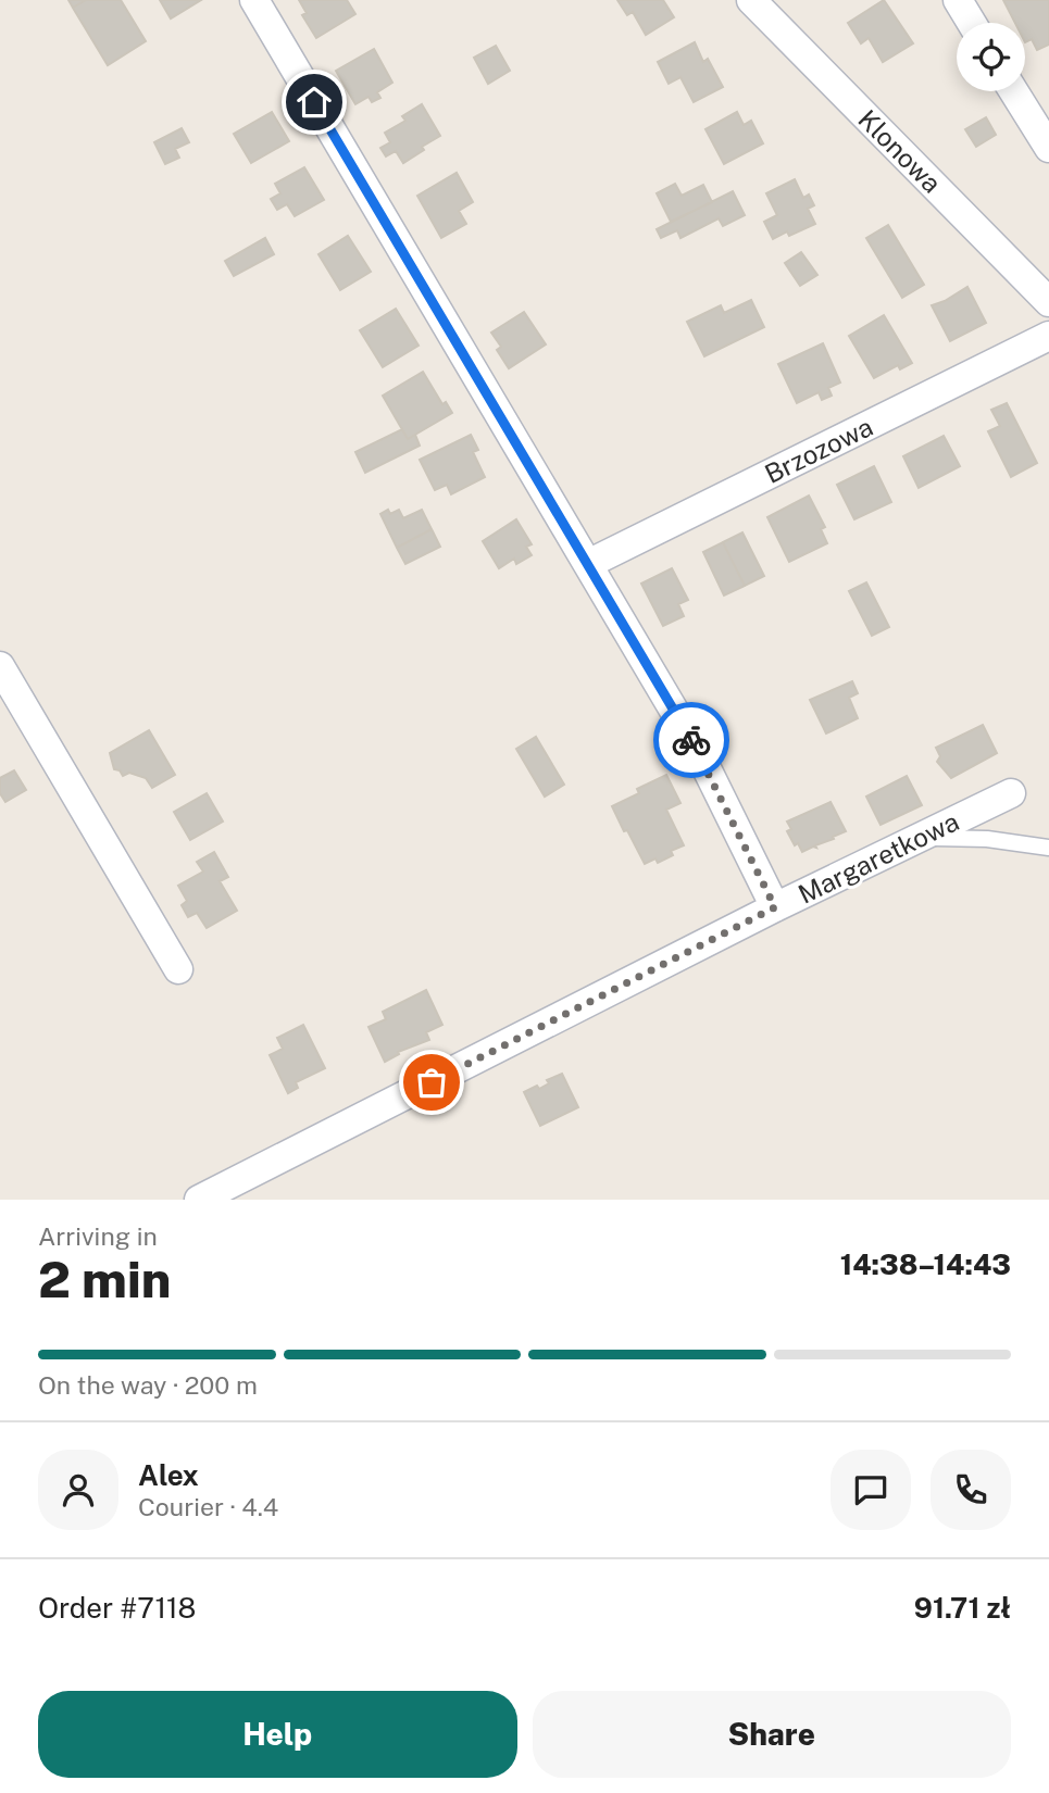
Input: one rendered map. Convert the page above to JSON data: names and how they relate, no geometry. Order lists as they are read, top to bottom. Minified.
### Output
{"streets":{"street":["Klonowa","Brzozowa","Margaretkowa"]},"page":{"heading":["2 min","Arriving in","14:38–14:43"],"panel":["Alex","Courier · 4.4","Order #7118","91.71 zł"],"bar":"On the way · 200 m","buttons":["Help","Share"]}}
